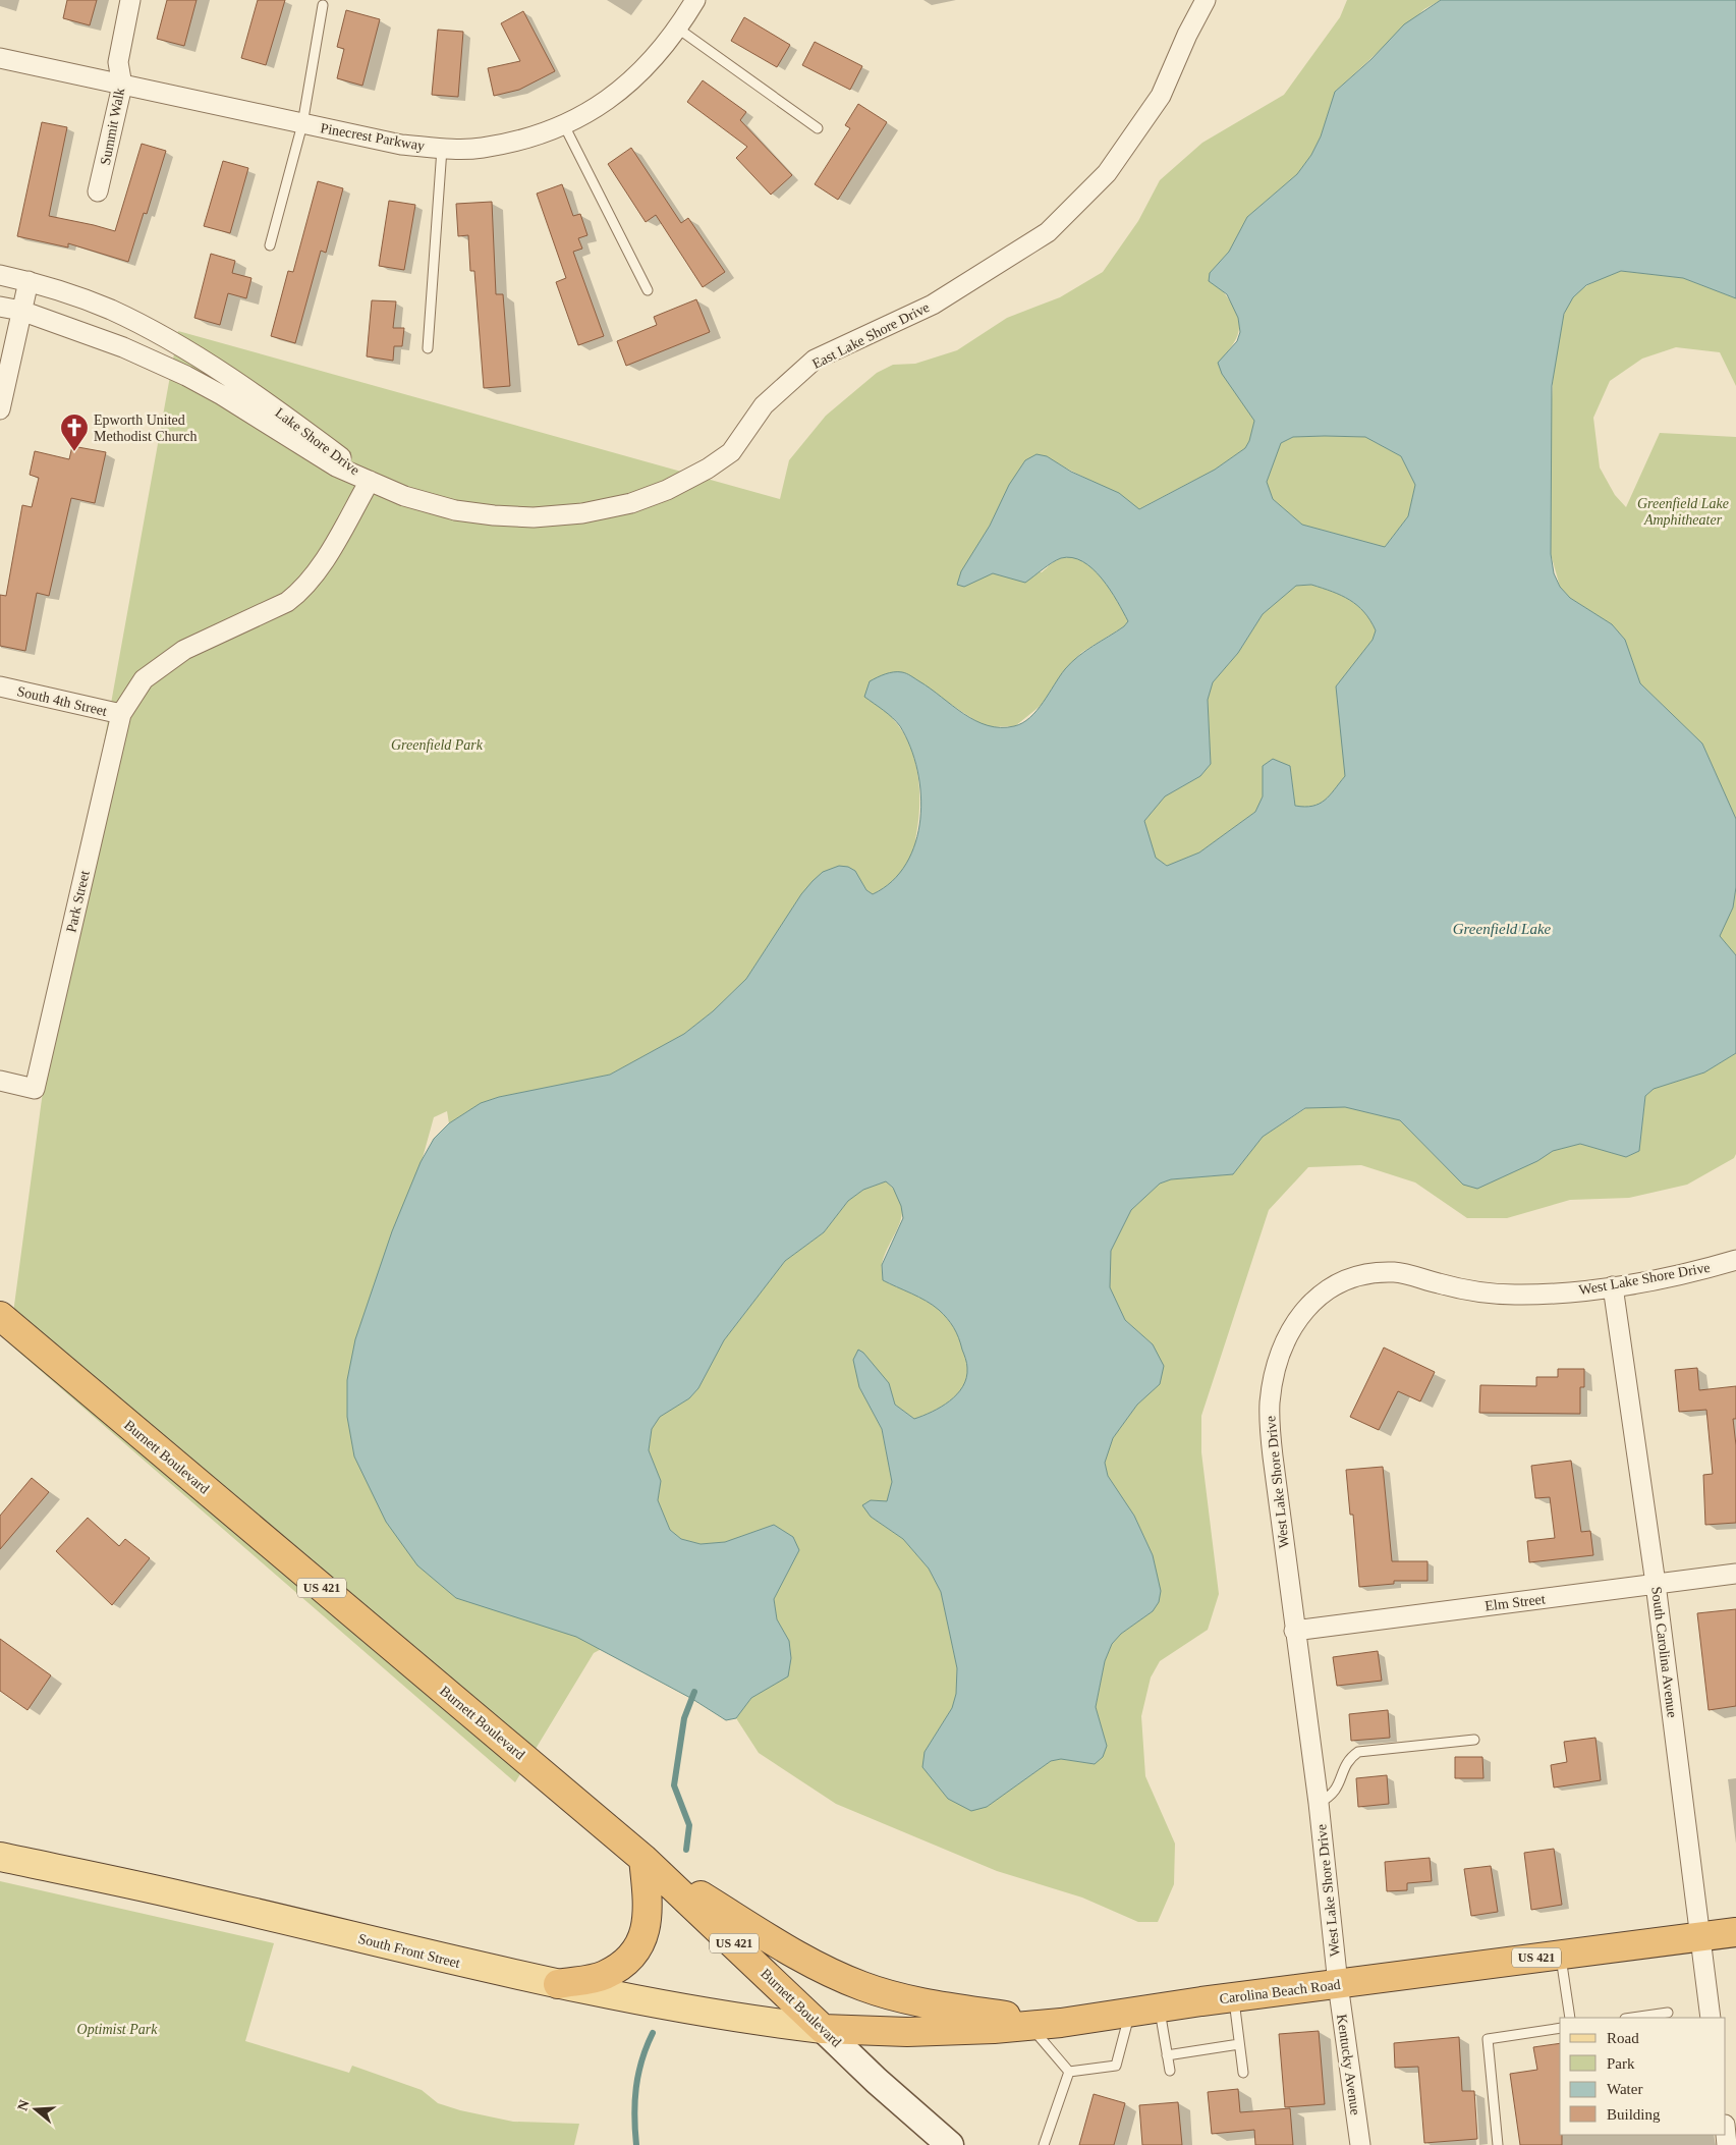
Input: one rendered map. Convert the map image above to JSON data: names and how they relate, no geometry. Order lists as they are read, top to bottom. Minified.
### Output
{"streets":{"highway":["Burnett Boulevard","US 421","Carolina Beach Road"],"main road":["South Front Street"],"street":["Summit Walk","Pinecrest Parkway","East Lake Shore Drive","Lake Shore Drive","South 4th Street","Park Street","West Lake Shore Drive","Elm Street","South Carolina Avenue","Kentucky Avenue"]},"crossings":[["Summit Walk","Pinecrest Parkway"],["East Lake Shore Drive","Lake Shore Drive"],["East Lake Shore Drive","South 4th Street"],["Lake Shore Drive","South 4th Street"],["South 4th Street","Park Street"],["West Lake Shore Drive","Elm Street"],["West Lake Shore Drive","South Carolina Avenue"],["West Lake Shore Drive","Carolina Beach Road"],["West Lake Shore Drive","Kentucky Avenue"],["Burnett Boulevard","South Front Street"],["Burnett Boulevard","Carolina Beach Road"],["Elm Street","South Carolina Avenue"],["South Carolina Avenue","Carolina Beach Road"],["South Front Street","Carolina Beach Road"],["Carolina Beach Road","Kentucky Avenue"]],"water":["Greenfield Lake"],"parks":["Greenfield Lake Amphitheater","Greenfield Park","Optimist Park"],"places":{"church":["Epworth United Methodist Church"]},"legend":["Road","Park","Water","Building"],"north":"left"}
